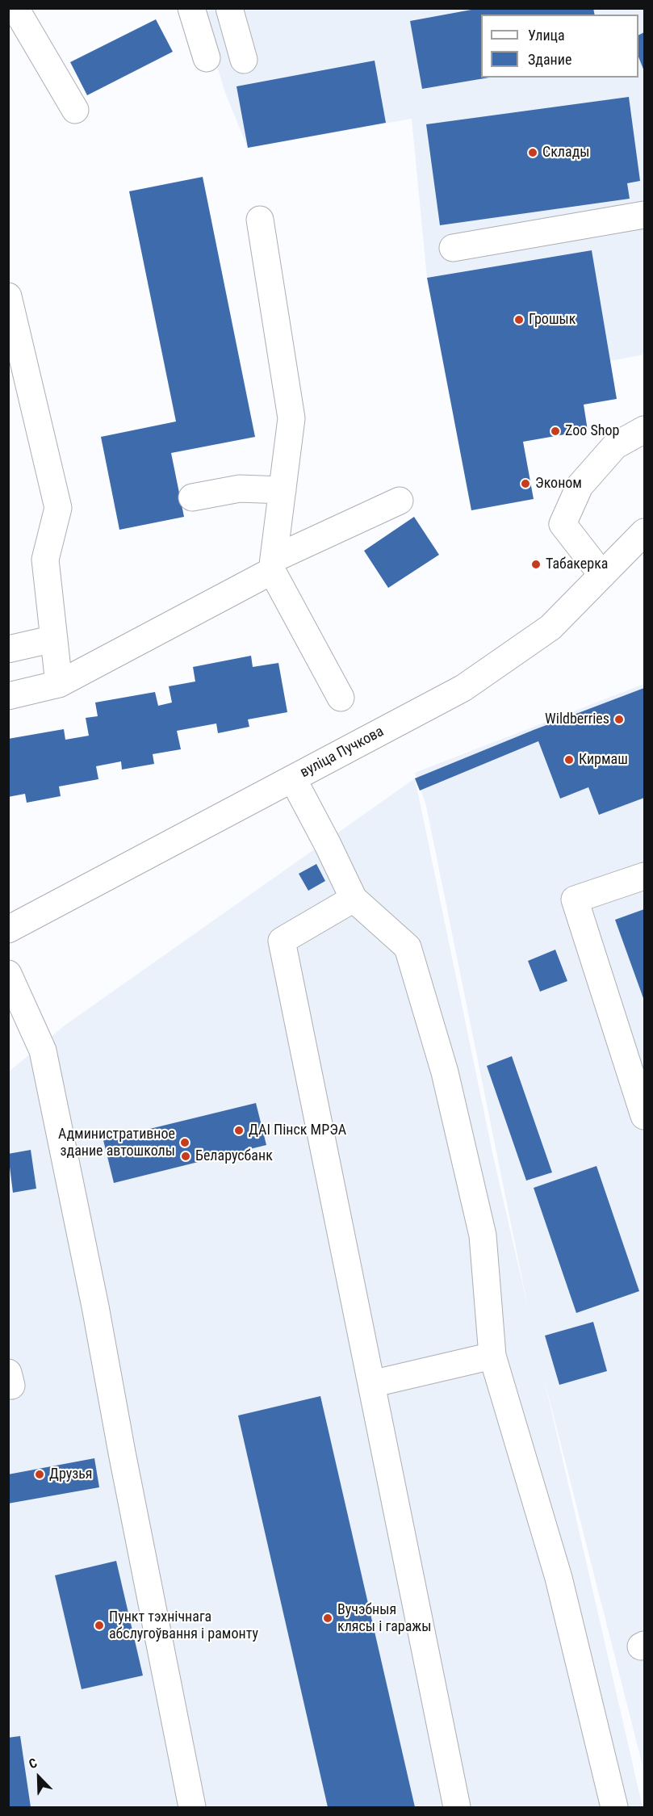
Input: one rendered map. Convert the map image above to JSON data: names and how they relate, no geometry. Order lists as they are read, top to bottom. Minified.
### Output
{"streets":{"street":["вуліца Пучкова"]},"places":["Склады","Грошык","Zoo Shop","Эконом","Табакерка","Wildberries","Кирмаш","ДАІ Пінск МРЭА","Административное здание автошколы","Беларусбанк","Друзья","Вучэбныя клясы і гаражы","Пункт тэхнічнага абслугоўвання і рамонту"],"legend":["Улица","Здание"],"north":"top left"}
